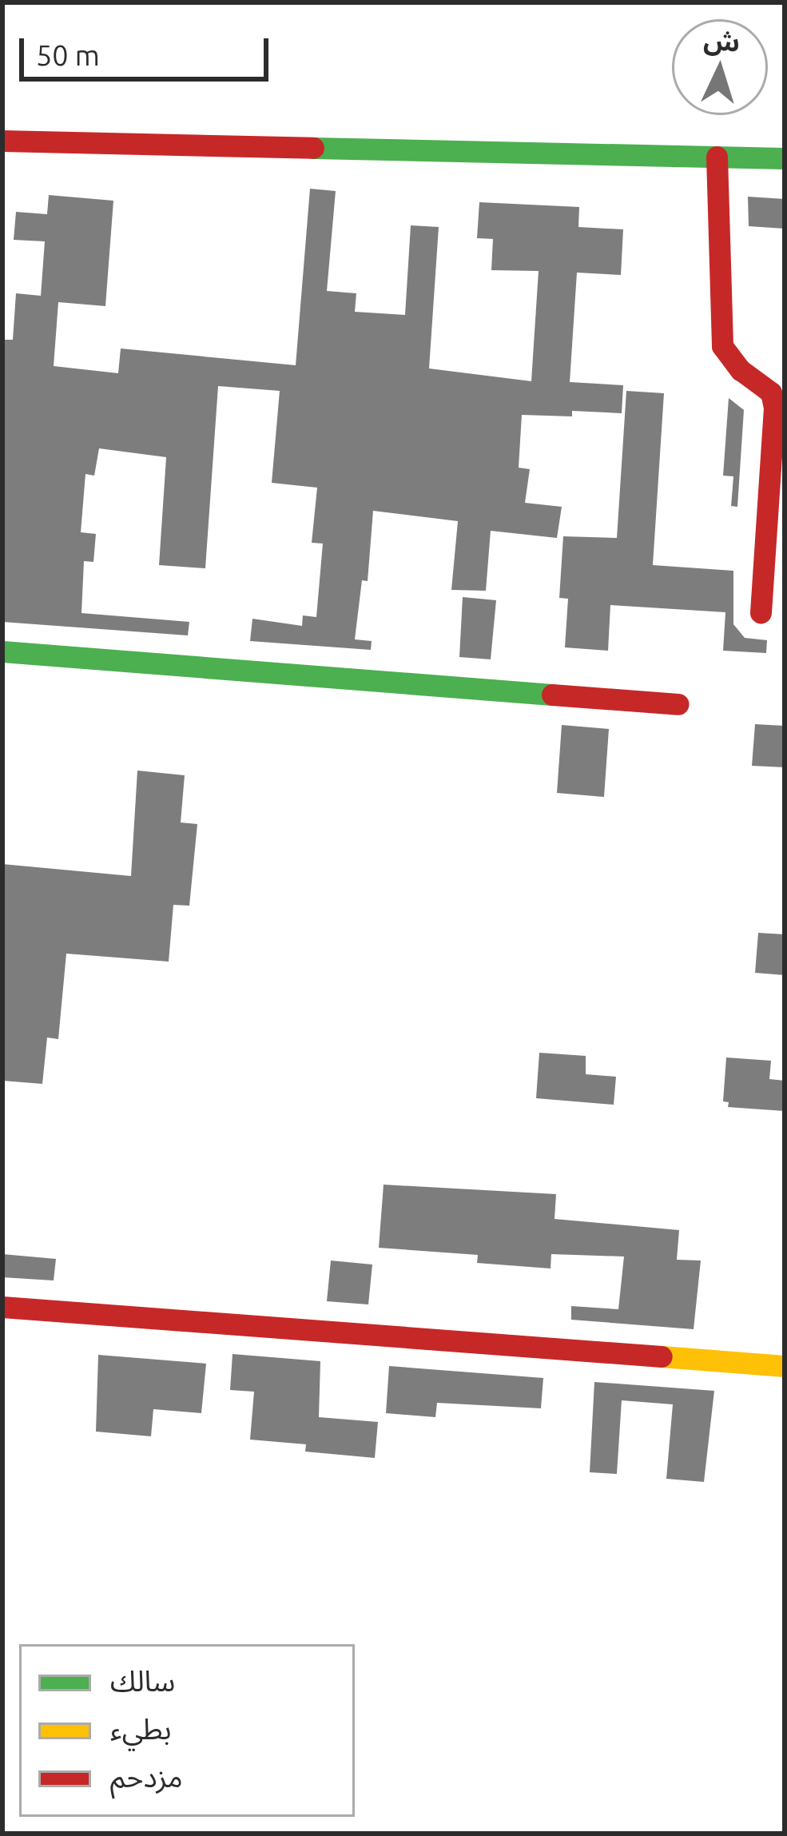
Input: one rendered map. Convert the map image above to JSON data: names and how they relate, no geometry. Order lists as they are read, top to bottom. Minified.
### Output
{"legend":["سالك","بطيء","مزدحم"],"scale_bar":"50 m","north":"top"}
